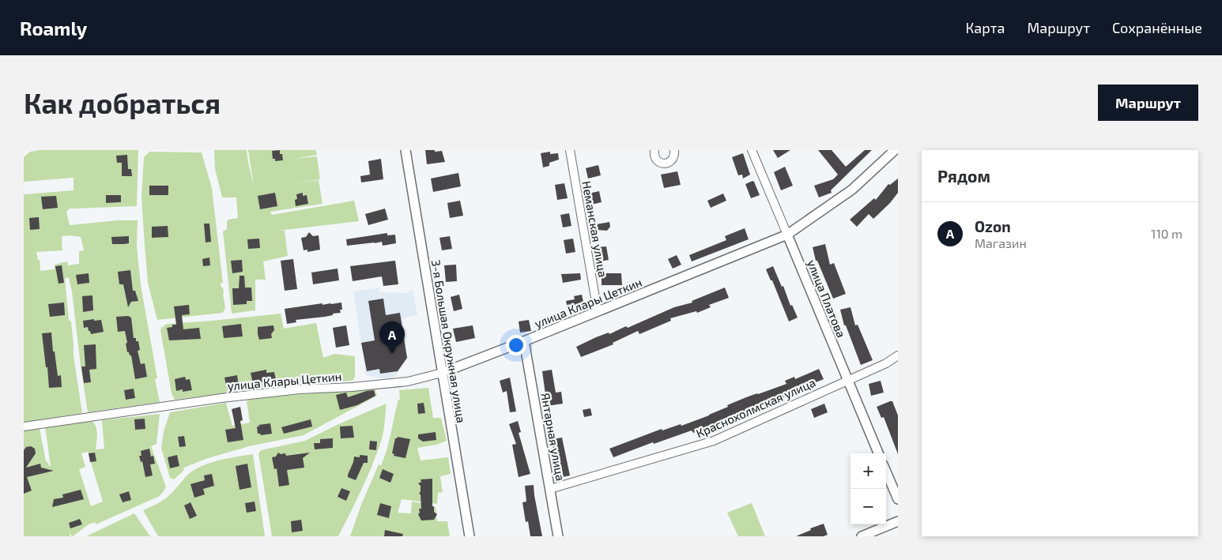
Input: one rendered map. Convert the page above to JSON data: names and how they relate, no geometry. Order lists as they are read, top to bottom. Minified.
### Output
{"streets":{"street":["Неманская улица","улица Платова","улица Клары Цеткин","3-я Большая Окружная улица","Краснохолмская улица","Янтарная улица"]},"crossings":[["Неманская улица","улица Клары Цеткин"],["улица Платова","улица Клары Цеткин"],["улица Платова","Краснохолмская улица"],["улица Клары Цеткин","3-я Большая Окружная улица"],["улица Клары Цеткин","Янтарная улица"],["Краснохолмская улица","Янтарная улица"]],"page":{"header":"Roamly","nav":["Карта","Маршрут","Сохранённые"],"buttons":"Маршрут","title":"Как добраться","heading":"Рядом","list":[{"mark":"A","name":"Ozon","note":"Магазин","value":"110 m"}],"pins":"A","map_buttons":["+","−"]}}
